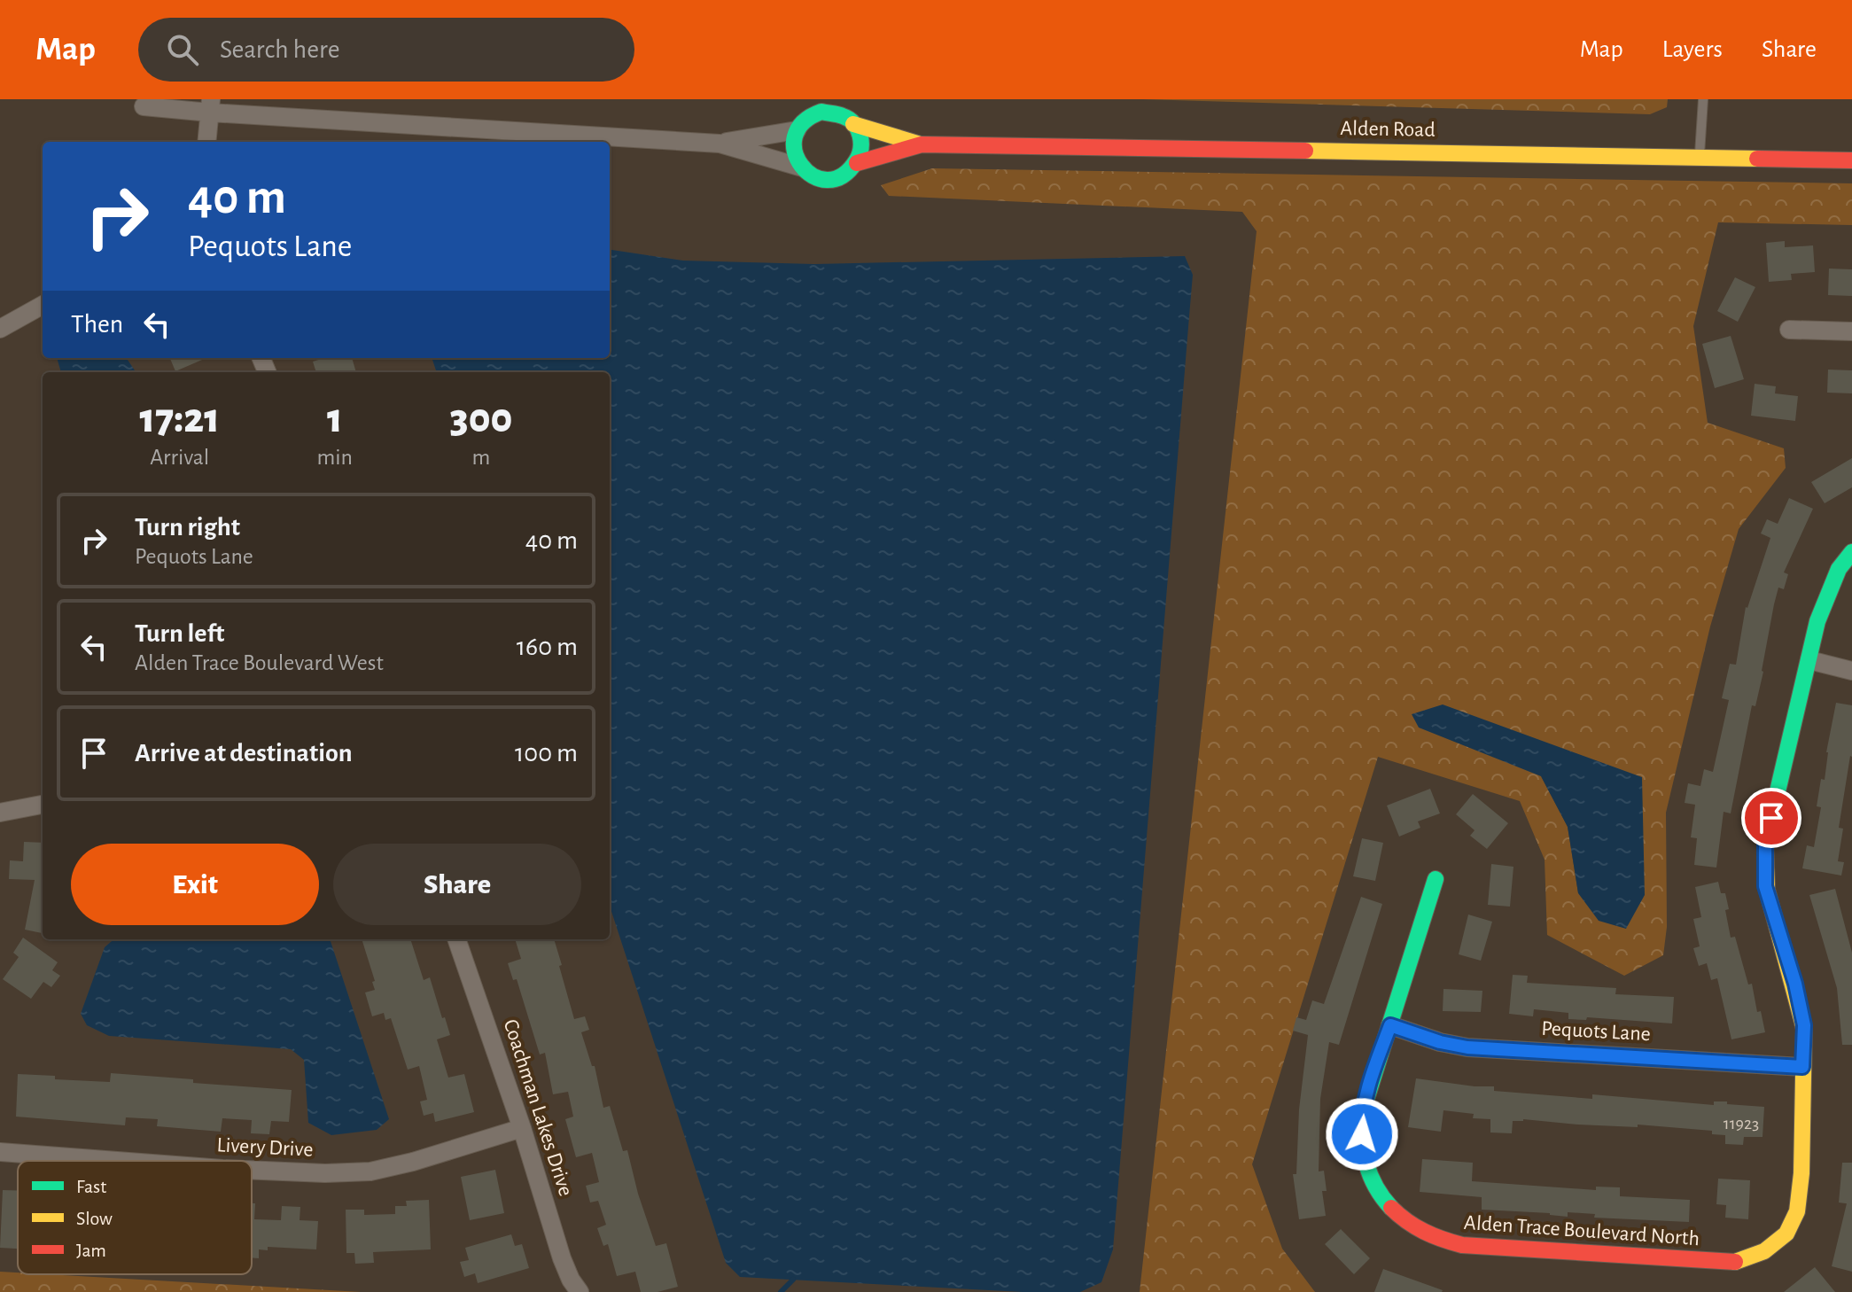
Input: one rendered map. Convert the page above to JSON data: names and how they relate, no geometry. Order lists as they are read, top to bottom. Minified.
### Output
{"streets":{"street":["Alden Road","Pequots Lane","Coachman Lakes Drive","Livery Drive","Alden Trace Boulevard North"]},"crossings":[["Pequots Lane","Alden Trace Boulevard North"],["Coachman Lakes Drive","Livery Drive"]],"house_numbers":["11923"],"legend":["Fast","Slow","Jam"],"page":{"header":"Map","search":"Search here","nav":["Map","Layers","Share"],"turn":["40 m","Pequots Lane"],"then":"Then","eta":["17:21","Arrival","1","min","300","m"],"list":[{"name":"Turn right","note":"Pequots Lane","value":"40 m"},{"name":"Turn left","note":"Alden Trace Boulevard West","value":"160 m"},{"name":"Arrive at destination","value":"100 m"}],"buttons":["Exit","Share"]}}
